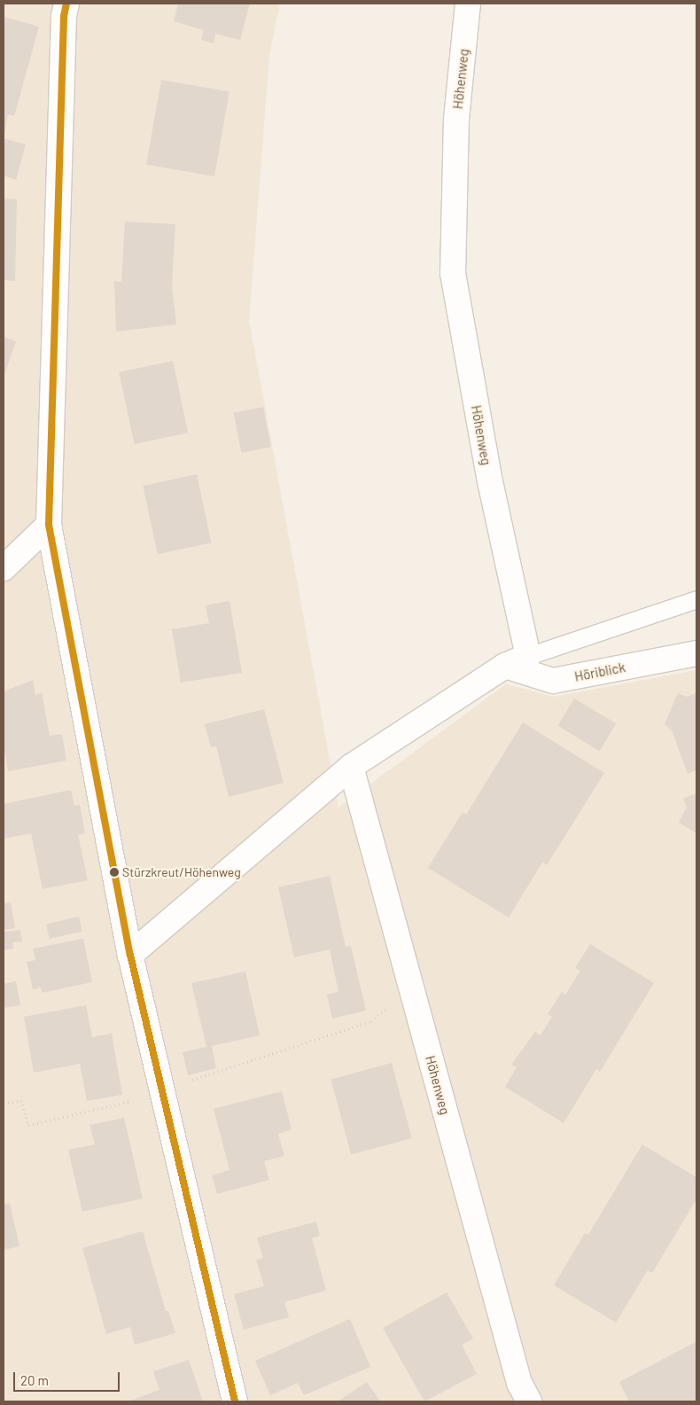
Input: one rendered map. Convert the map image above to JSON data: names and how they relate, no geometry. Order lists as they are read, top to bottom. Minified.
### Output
{"streets":{"street":["Höhenweg","Höriblick"]},"places":["Stürzkreut/Höhenweg"],"scale_bar":"20 m"}
